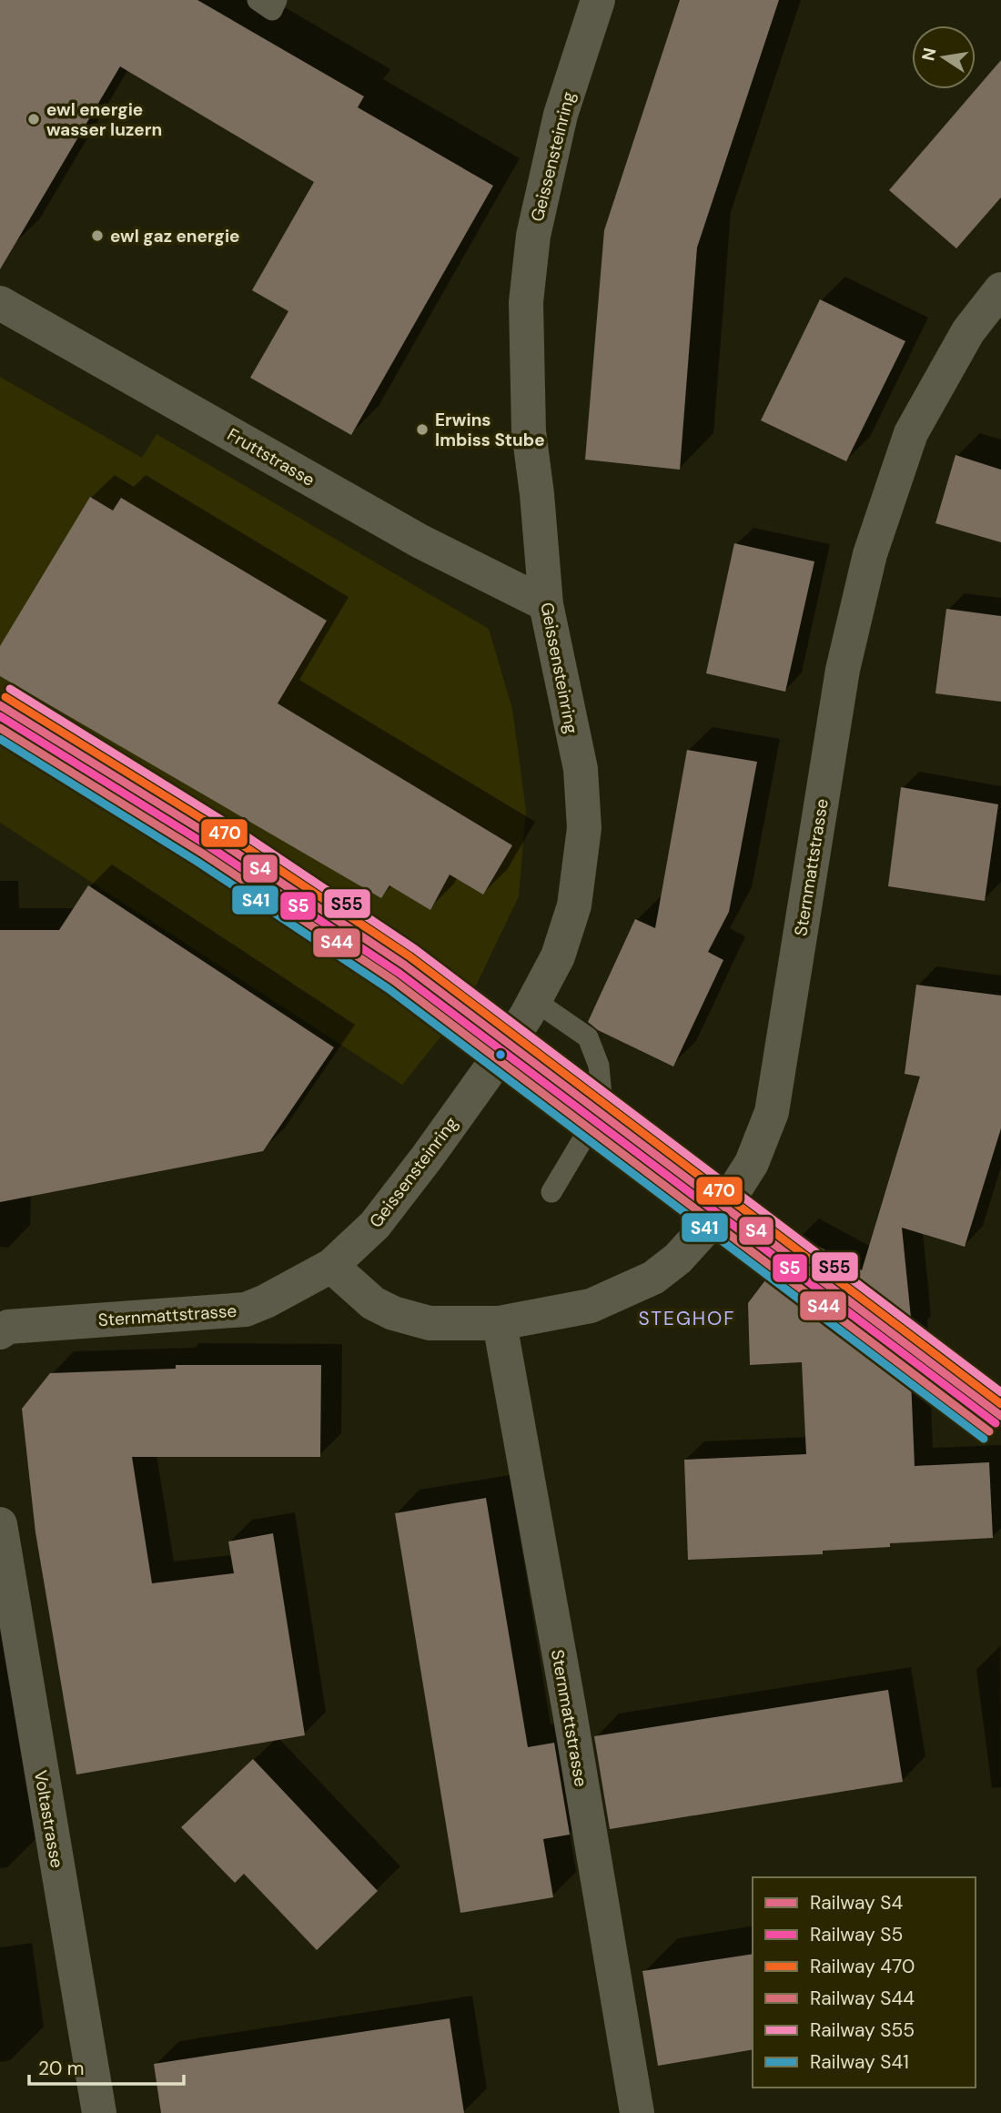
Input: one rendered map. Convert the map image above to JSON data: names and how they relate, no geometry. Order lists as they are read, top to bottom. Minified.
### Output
{"streets":{"street":["Geissensteinring","Fruttstrasse","Sternmattstrasse","Voltastrasse"]},"crossings":[["Geissensteinring","Fruttstrasse"],["Geissensteinring","Sternmattstrasse"]],"districts":["STEGHOF"],"places":["ewl energie wasser luzern","ewl gaz energie","Erwins Imbiss Stube"],"lines":["rail line S55","rail line 470","rail line S4","rail line S5","rail line S44","rail line S41"],"legend":["Railway S4","Railway S5","Railway 470","Railway S44","Railway S55","Railway S41"],"scale_bar":"20 m","north":"left"}
